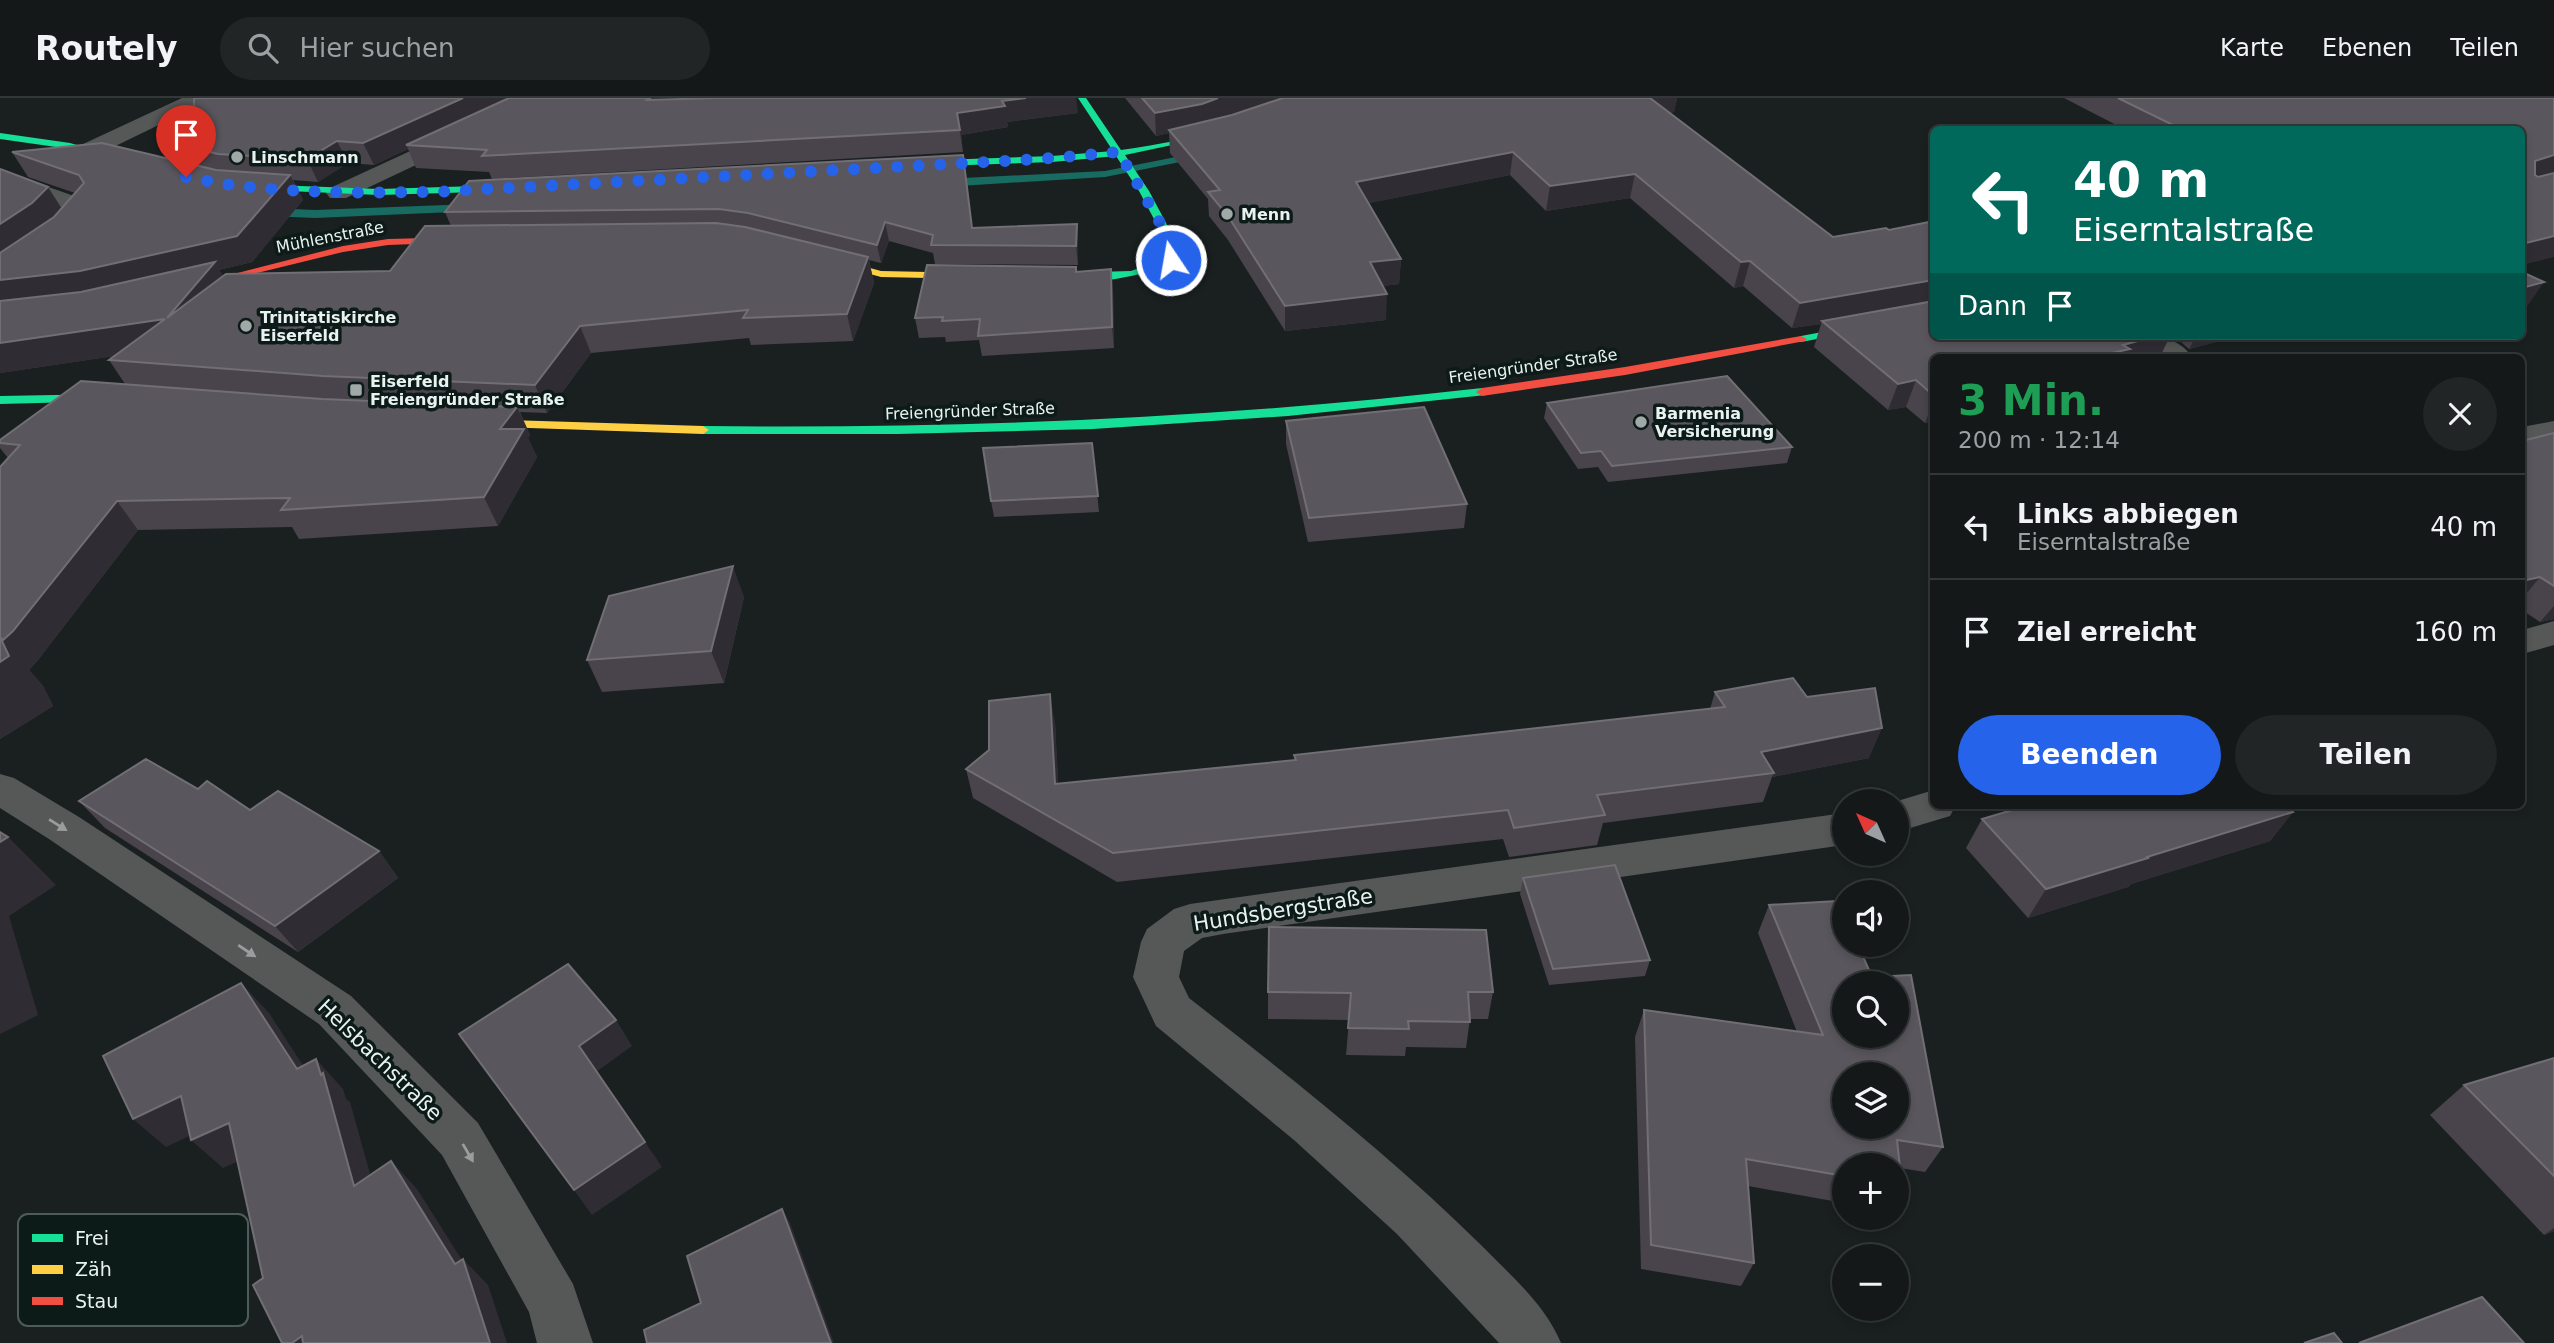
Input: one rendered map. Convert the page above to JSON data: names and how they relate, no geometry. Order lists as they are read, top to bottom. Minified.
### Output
{"streets":{"main road":["Mühlenstraße","Freiengründer Straße"],"street":["Hundsbergstraße","Helsbachstraße"]},"one_way":["Helsbachstraße"],"places":{"other":["Linschmann","Menn","Trinitatiskirche Eiserfeld","Barmenia Versicherung"],"transit":["Eiserfeld Freiengründer Straße"]},"legend":["Frei","Zäh","Stau"],"north":"top left","page":{"header":"Routely","search":"Hier suchen","nav":["Karte","Ebenen","Teilen"],"turn":["40 m","Eiserntalstraße"],"then":"Dann","heading":["3 Min.","200 m · 12:14"],"list":[{"name":"Links abbiegen","note":"Eiserntalstraße","value":"40 m"},{"name":"Ziel erreicht","value":"160 m"}],"buttons":["Beenden","Teilen"],"map_buttons":["+","−"]}}
